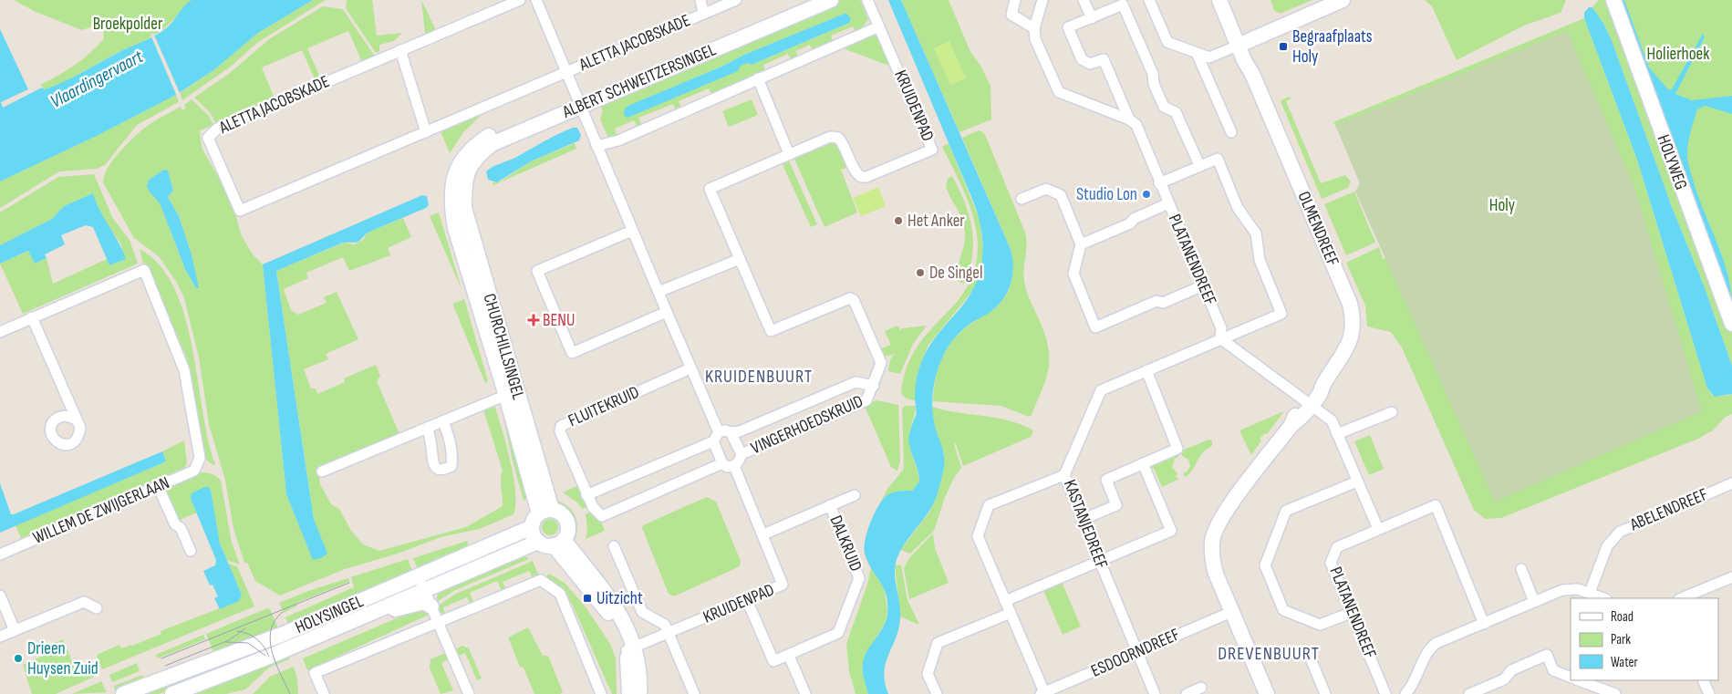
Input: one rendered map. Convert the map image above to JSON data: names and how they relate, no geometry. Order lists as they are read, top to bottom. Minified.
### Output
{"streets":{"street":["ALETTA JACOBSKADE","ALBERT SCHWEITZERSINGEL","KRUIDENPAD","HOLYWEG","OLMENDREEF","PLATANENDREEF","CHURCHILLSINGEL","FLUITEKRUID","VINGERHOEDSKRUID","ABELENDREEF","WILLEM DE ZWIJGERLAAN","KASTANJEDREEF","DALKRUID","HOLYSINGEL","ESDOORNDREEF"]},"crossings":[["ALETTA JACOBSKADE","ALBERT SCHWEITZERSINGEL"],["ALBERT SCHWEITZERSINGEL","CHURCHILLSINGEL"],["KRUIDENPAD","VINGERHOEDSKRUID"],["KRUIDENPAD","DALKRUID"],["OLMENDREEF","ESDOORNDREEF"],["PLATANENDREEF","KASTANJEDREEF"],["CHURCHILLSINGEL","HOLYSINGEL"],["KASTANJEDREEF","ESDOORNDREEF"]],"districts":["KRUIDENBUURT","DREVENBUURT"],"water":["Vlaardingervaart"],"parks":["Broekpolder","Holierhoek","Holy"],"places":{"transit":["Begraafplaats Holy","Uitzicht"],"other":["Studio Lon","Het Anker","De Singel","Drieen Huysen Zuid"],"health":["BENU"]},"legend":["Road","Park","Water"]}
